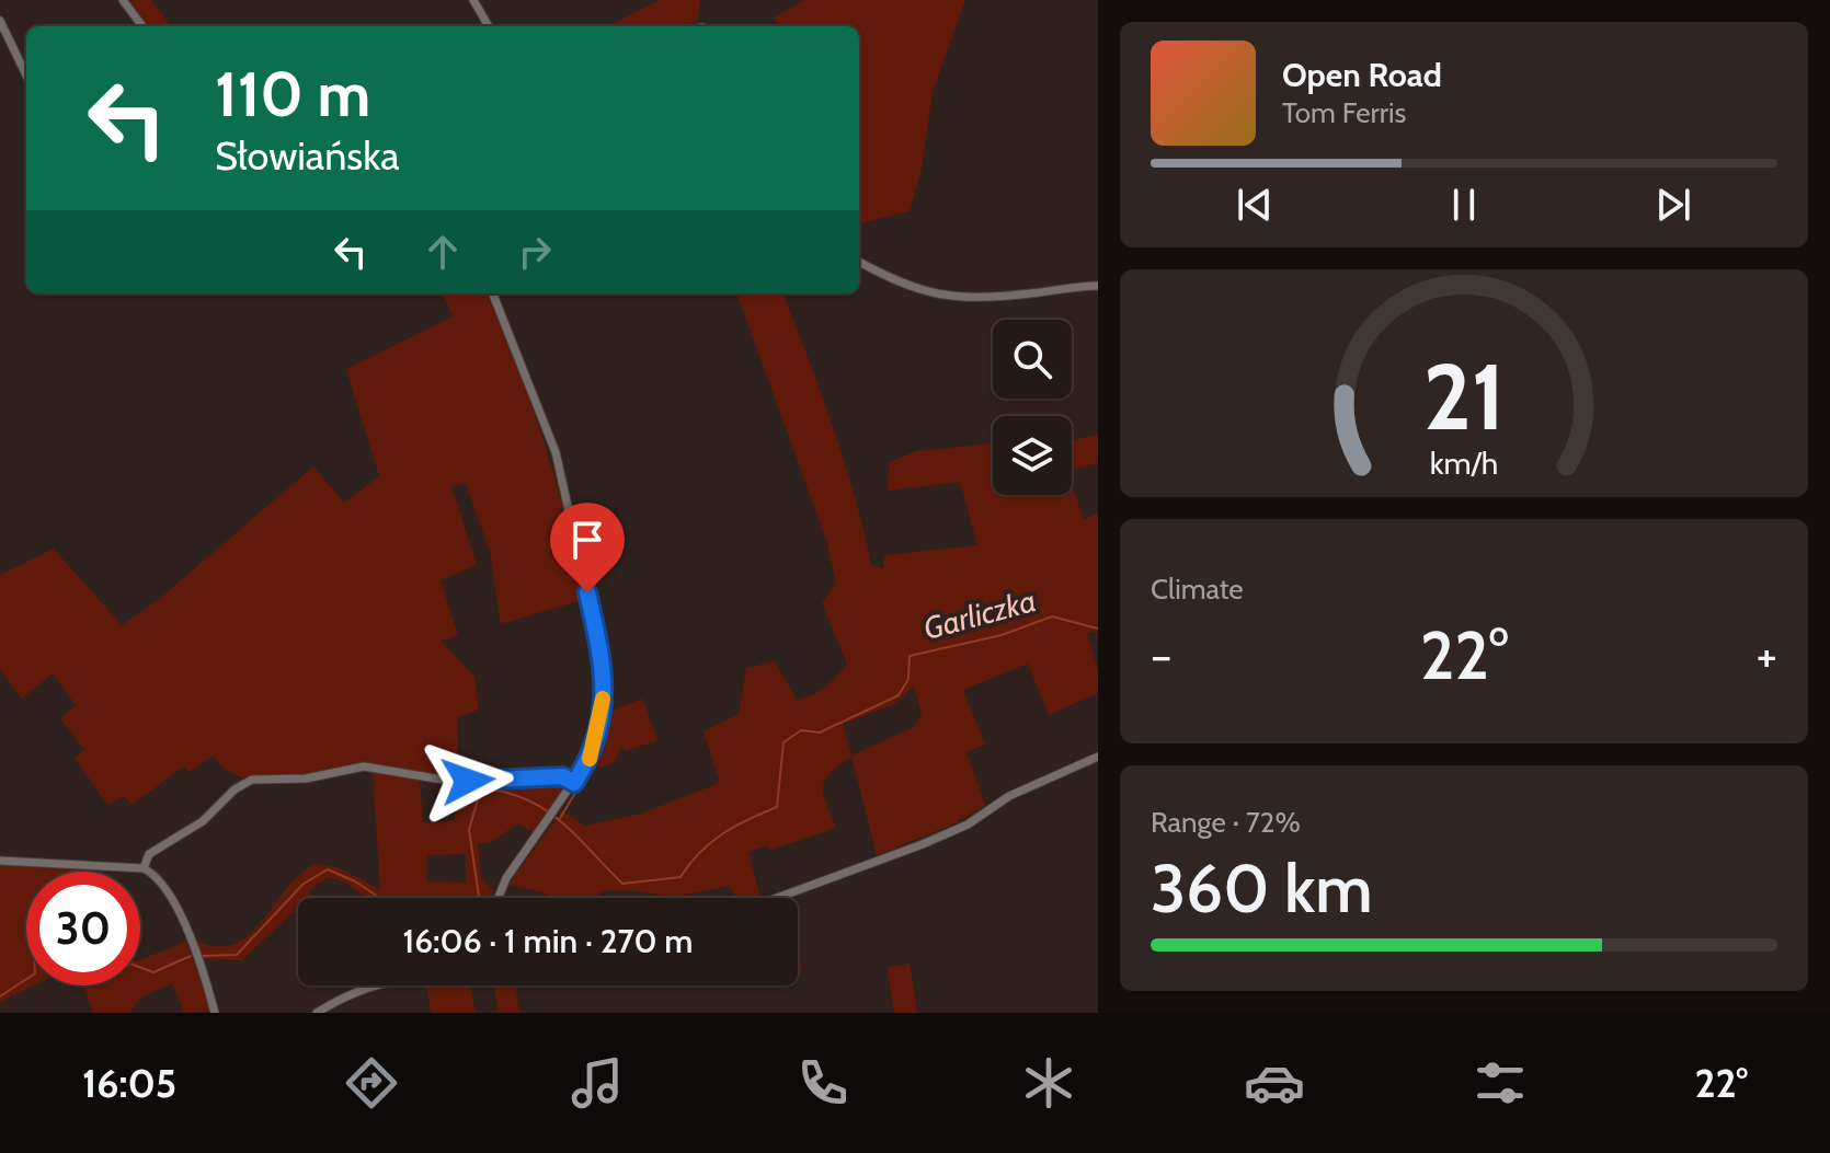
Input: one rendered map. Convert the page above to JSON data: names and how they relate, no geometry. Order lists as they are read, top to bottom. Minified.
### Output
{"water":["Garliczka"],"page":{"turn":["110 m","Słowiańska"],"song":["Open Road","Tom Ferris"],"tile":["Climate",["Range · 72%","360 km"]],"heat":["−","22°","+"],"limit":"30","trip":"16:06 · 1 min · 270 m","tabs":["16:05","22°"],"gauge":["21","km/h"]}}
